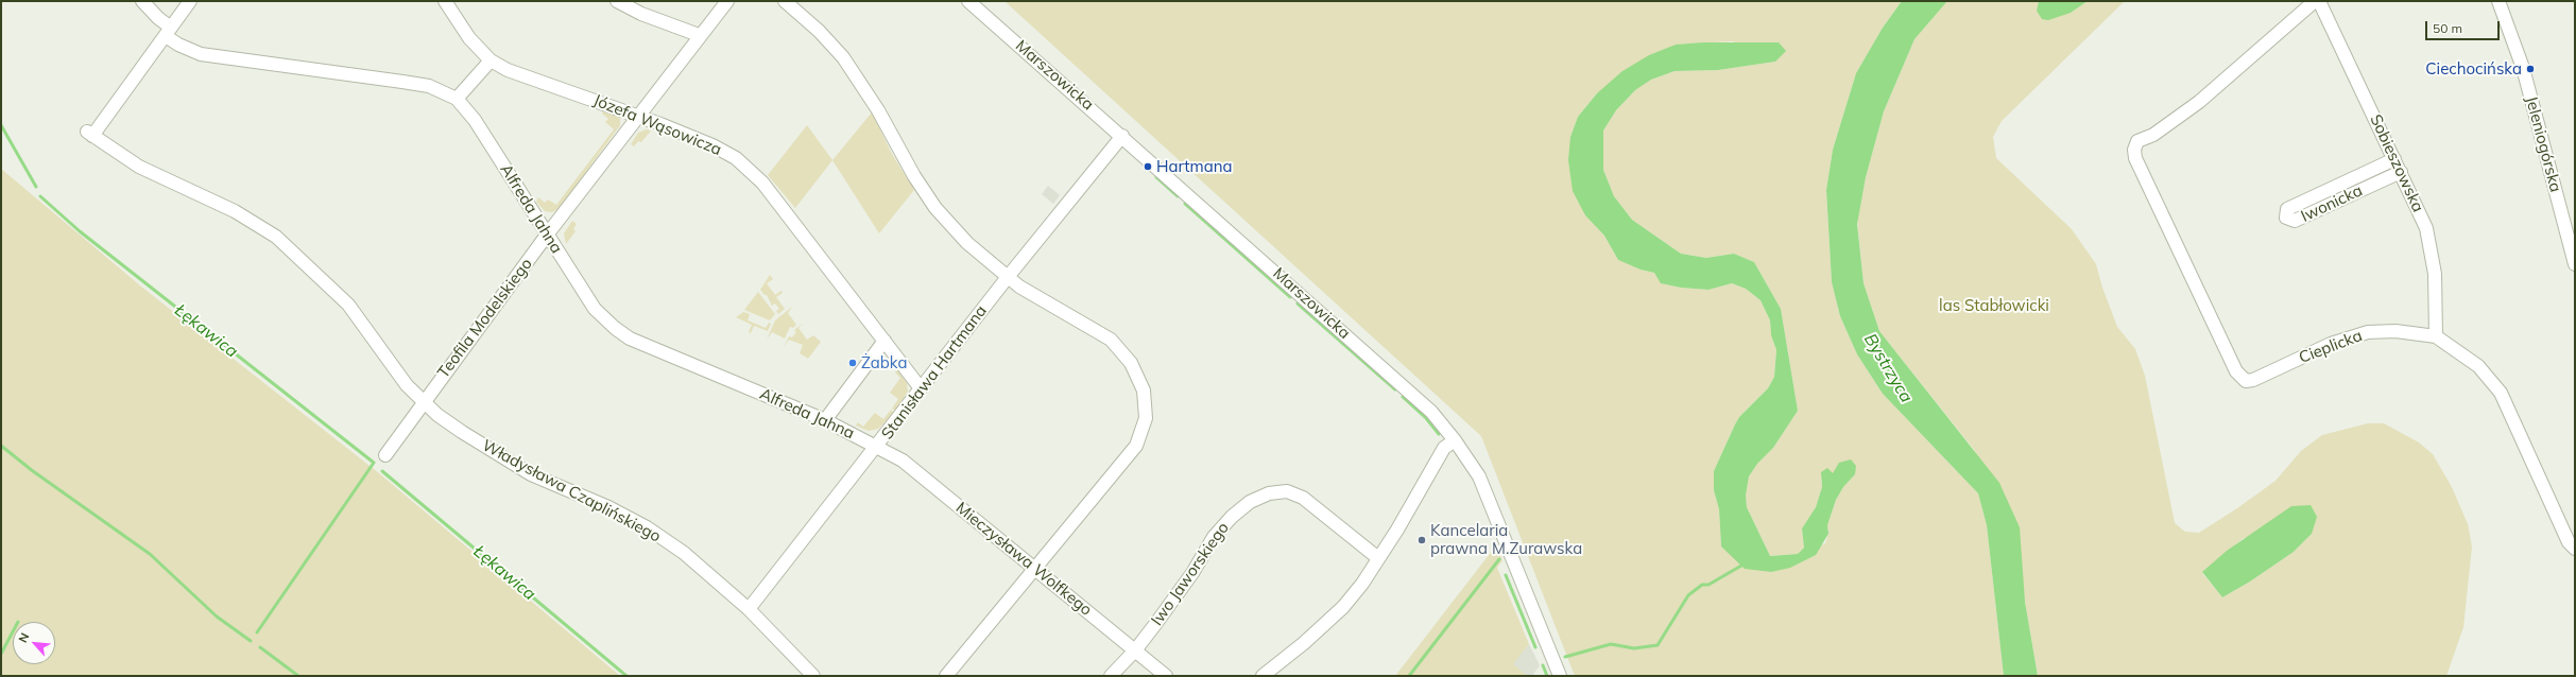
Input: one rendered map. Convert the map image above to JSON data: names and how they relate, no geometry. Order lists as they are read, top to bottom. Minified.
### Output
{"streets":{"street":["Marszowicka","Józefa Wąsowicza","Jeleniogórska","Sobieszowska","Iwonicka","Alfreda Jahna","Teofila Modelskiego","Cieplicka","Stanisława Hartmana","Władysława Czaplińskiego","Mieczysława Wolfkego","Iwo Jaworskiego"]},"crossings":[["Marszowicka","Stanisława Hartmana"],["Józefa Wąsowicza","Teofila Modelskiego"],["Józefa Wąsowicza","Stanisława Hartmana"],["Sobieszowska","Iwonicka"],["Sobieszowska","Cieplicka"],["Alfreda Jahna","Teofila Modelskiego"],["Alfreda Jahna","Stanisława Hartmana"],["Alfreda Jahna","Władysława Czaplińskiego"],["Alfreda Jahna","Mieczysława Wolfkego"],["Teofila Modelskiego","Władysława Czaplińskiego"],["Stanisława Hartmana","Władysława Czaplińskiego"],["Stanisława Hartmana","Mieczysława Wolfkego"],["Mieczysława Wolfkego","Iwo Jaworskiego"]],"water":["Łękawica","Bystrzyca"],"parks":["las Stabłowicki"],"places":["Ciechocińska","Hartmana","Żabka","Kancelaria prawna M.Zurawska"],"scale_bar":"50 m","north":"top left"}
